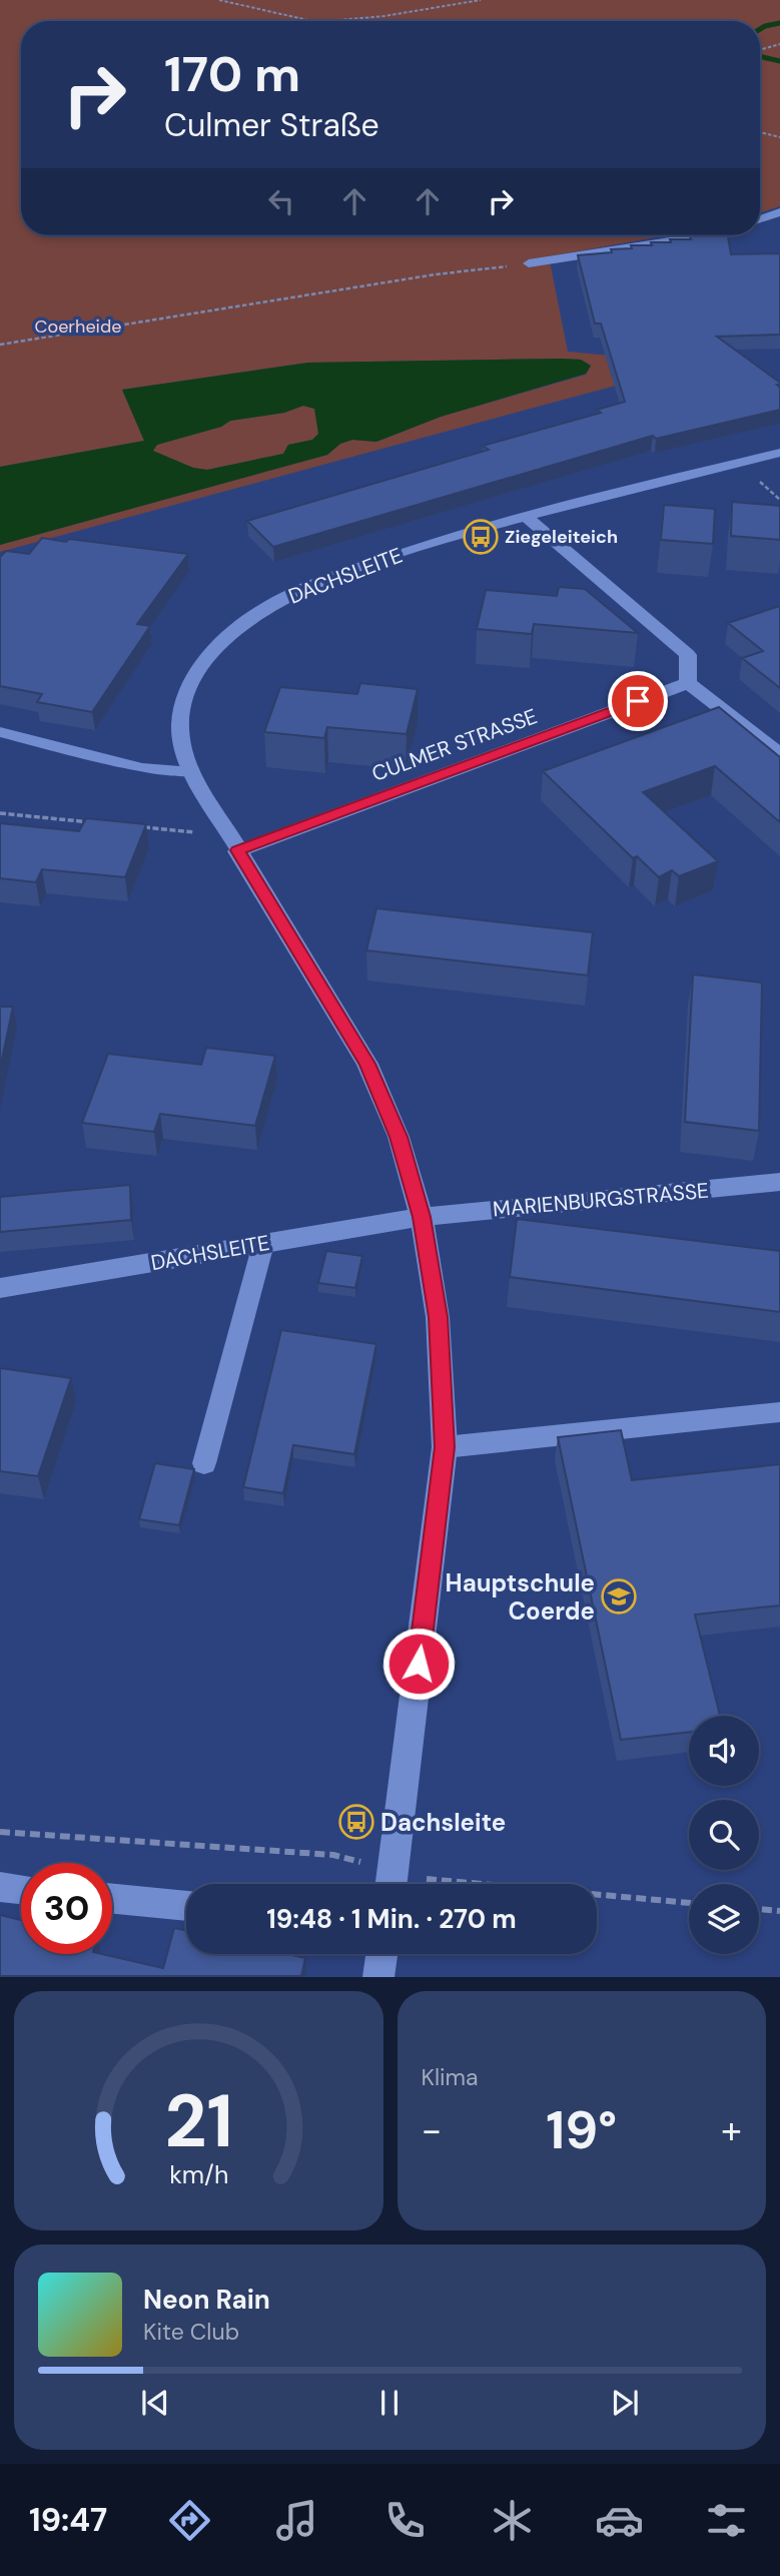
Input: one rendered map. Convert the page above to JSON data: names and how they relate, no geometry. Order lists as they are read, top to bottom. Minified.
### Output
{"streets":{"street":["DACHSLEITE","CULMER STRASSE","MARIENBURGSTRASSE"]},"crossings":[["DACHSLEITE","CULMER STRASSE"],["DACHSLEITE","MARIENBURGSTRASSE"]],"parks":["Coerheide"],"places":{"bus stop":["Ziegeleiteich","Dachsleite"],"school or university":["Hauptschule Coerde"]},"page":{"turn":["170 m","Culmer Straße"],"limit":"30","trip":"19:48 · 1 Min. · 270 m","tile":"Klima","heat":["−","19°","+"],"song":["Neon Rain","Kite Club"],"tabs":"19:47","gauge":["21","km/h"]}}
